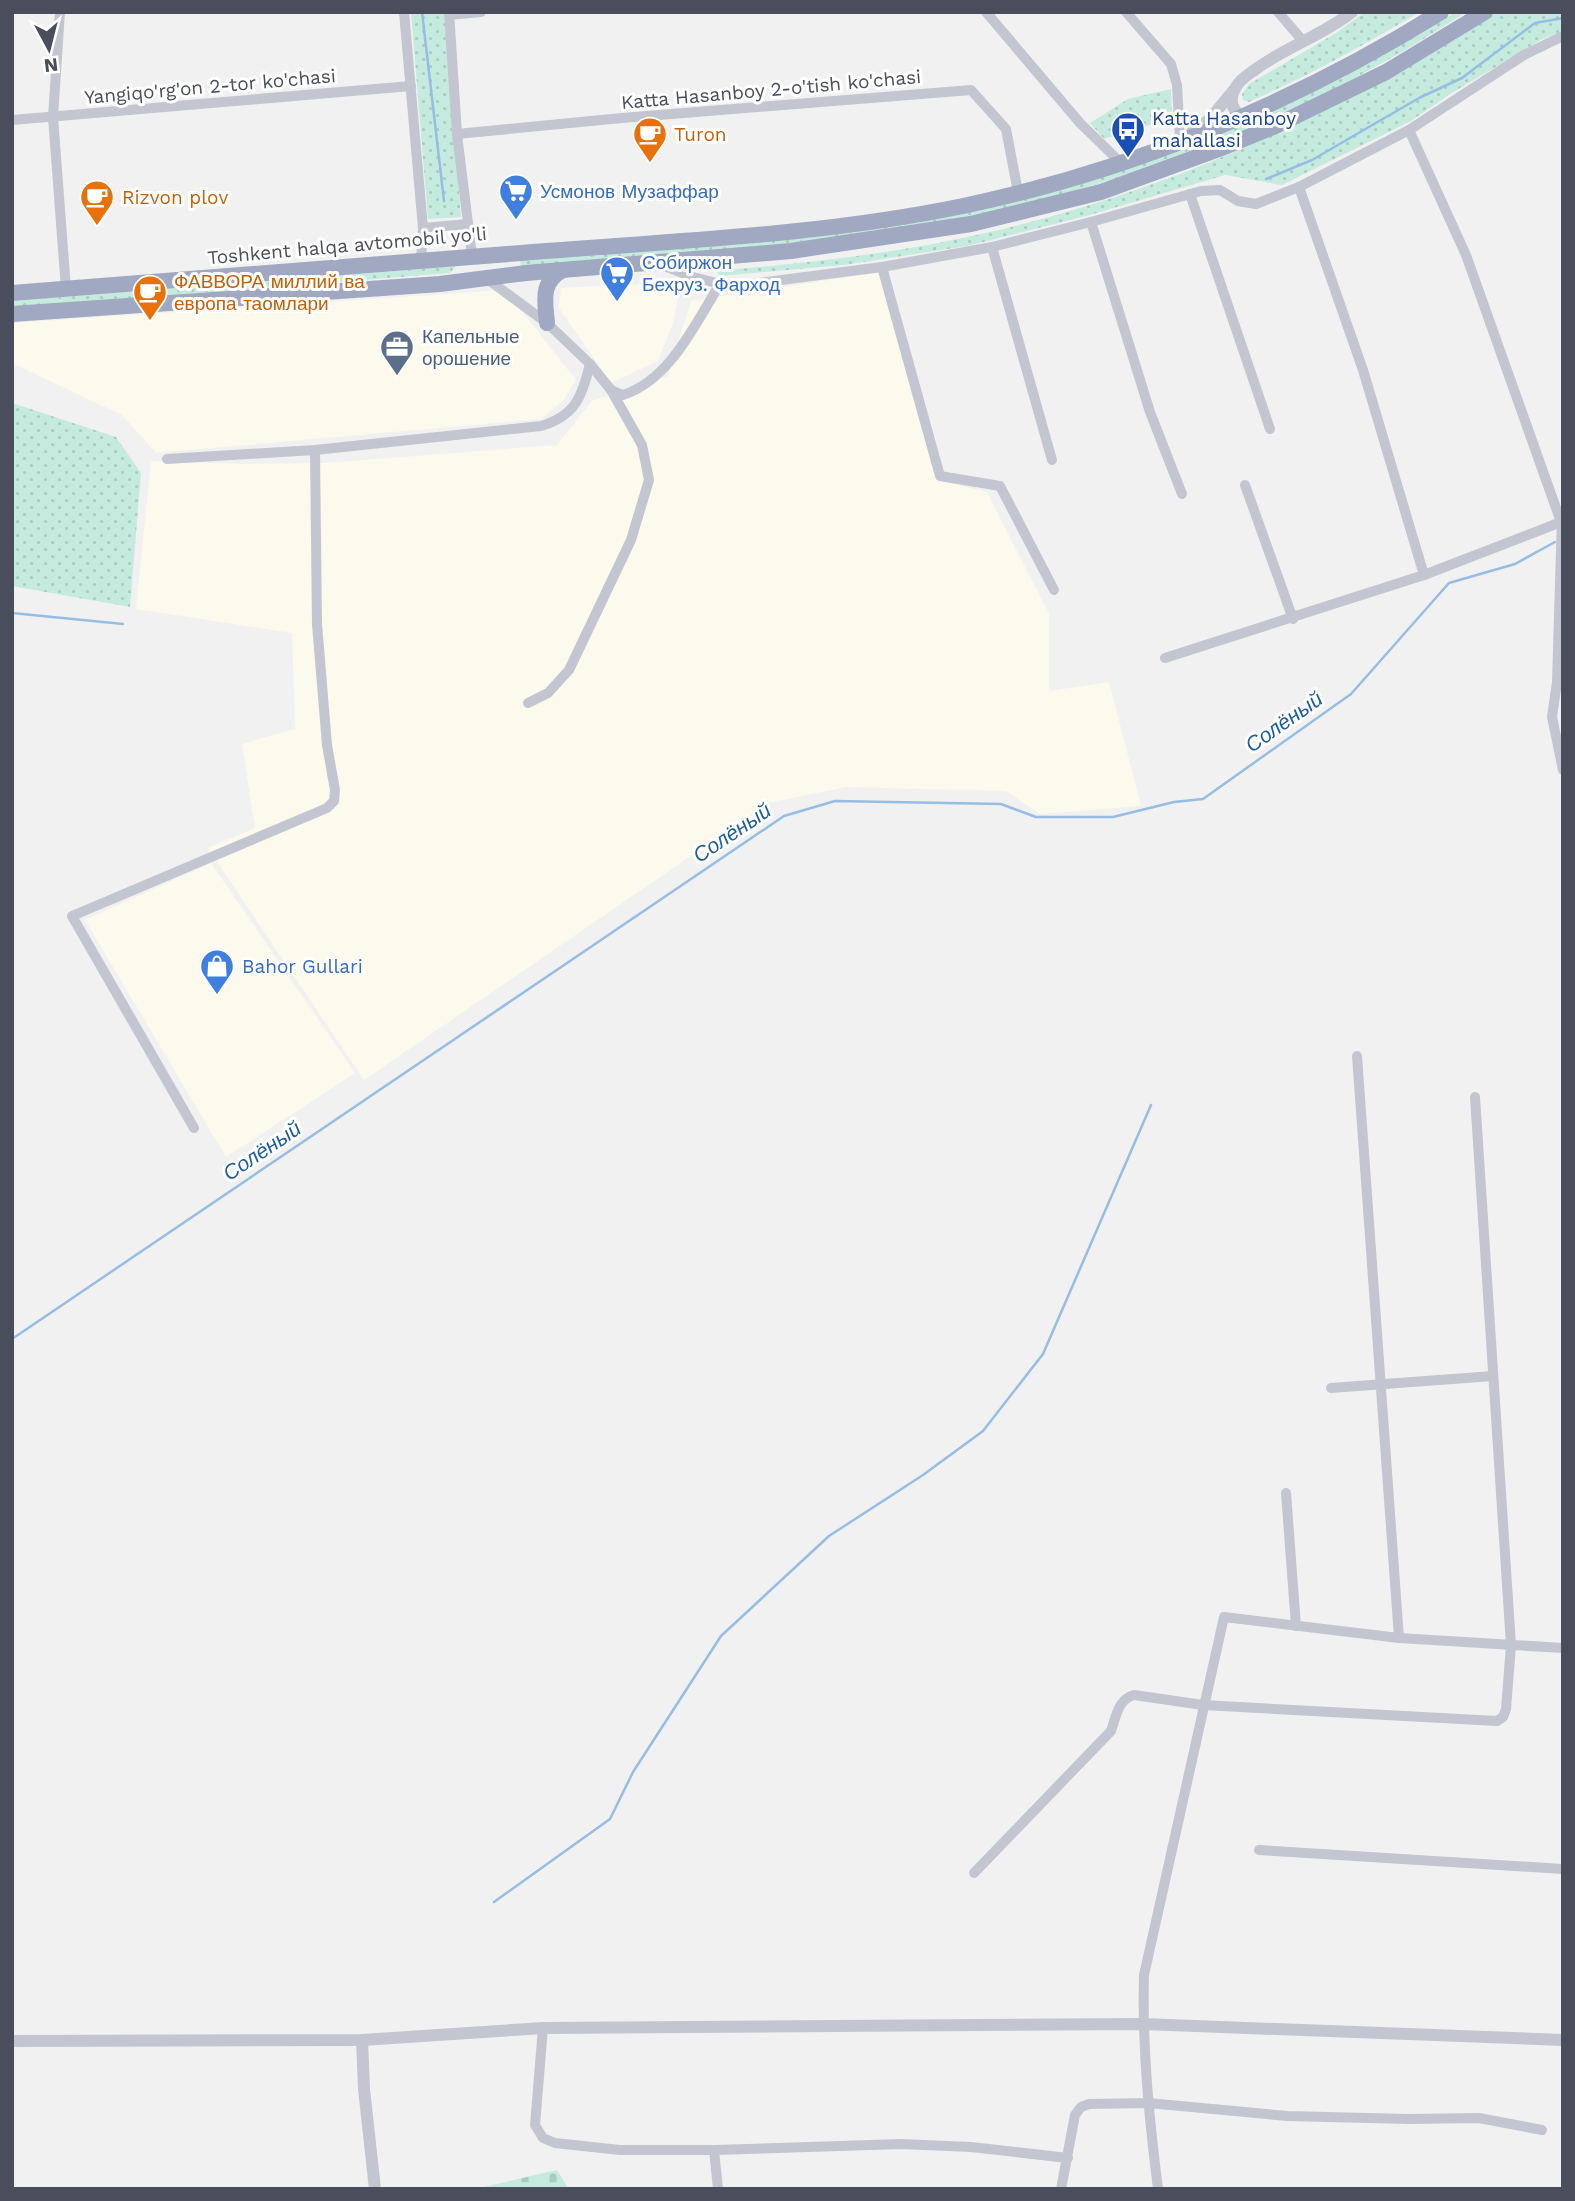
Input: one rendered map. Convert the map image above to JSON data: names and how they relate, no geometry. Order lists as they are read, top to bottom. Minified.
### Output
{"streets":{"highway":["Toshkent halqa avtomobil yo'li"],"street":["Yangiqo'rg'on 2-tor ko'chasi","Katta Hasanboy 2-o'tish ko'chasi"]},"crossings":[["Katta Hasanboy 2-o'tish ko'chasi","Toshkent halqa avtomobil yo'li"]],"water":["Солёный"],"places":{"bus stop":["Katta Hasanboy mahallasi"],"cafe":["Turon","Rizvon plov","ФАВВОРА миллий ва европа таомлари"],"supermarket":["Усмонов Музаффар","Собиржон Бехруз. Фарход"],"office":["Капельные орошение"],"shop":["Bahor Gullari"]},"north":"bottom"}
